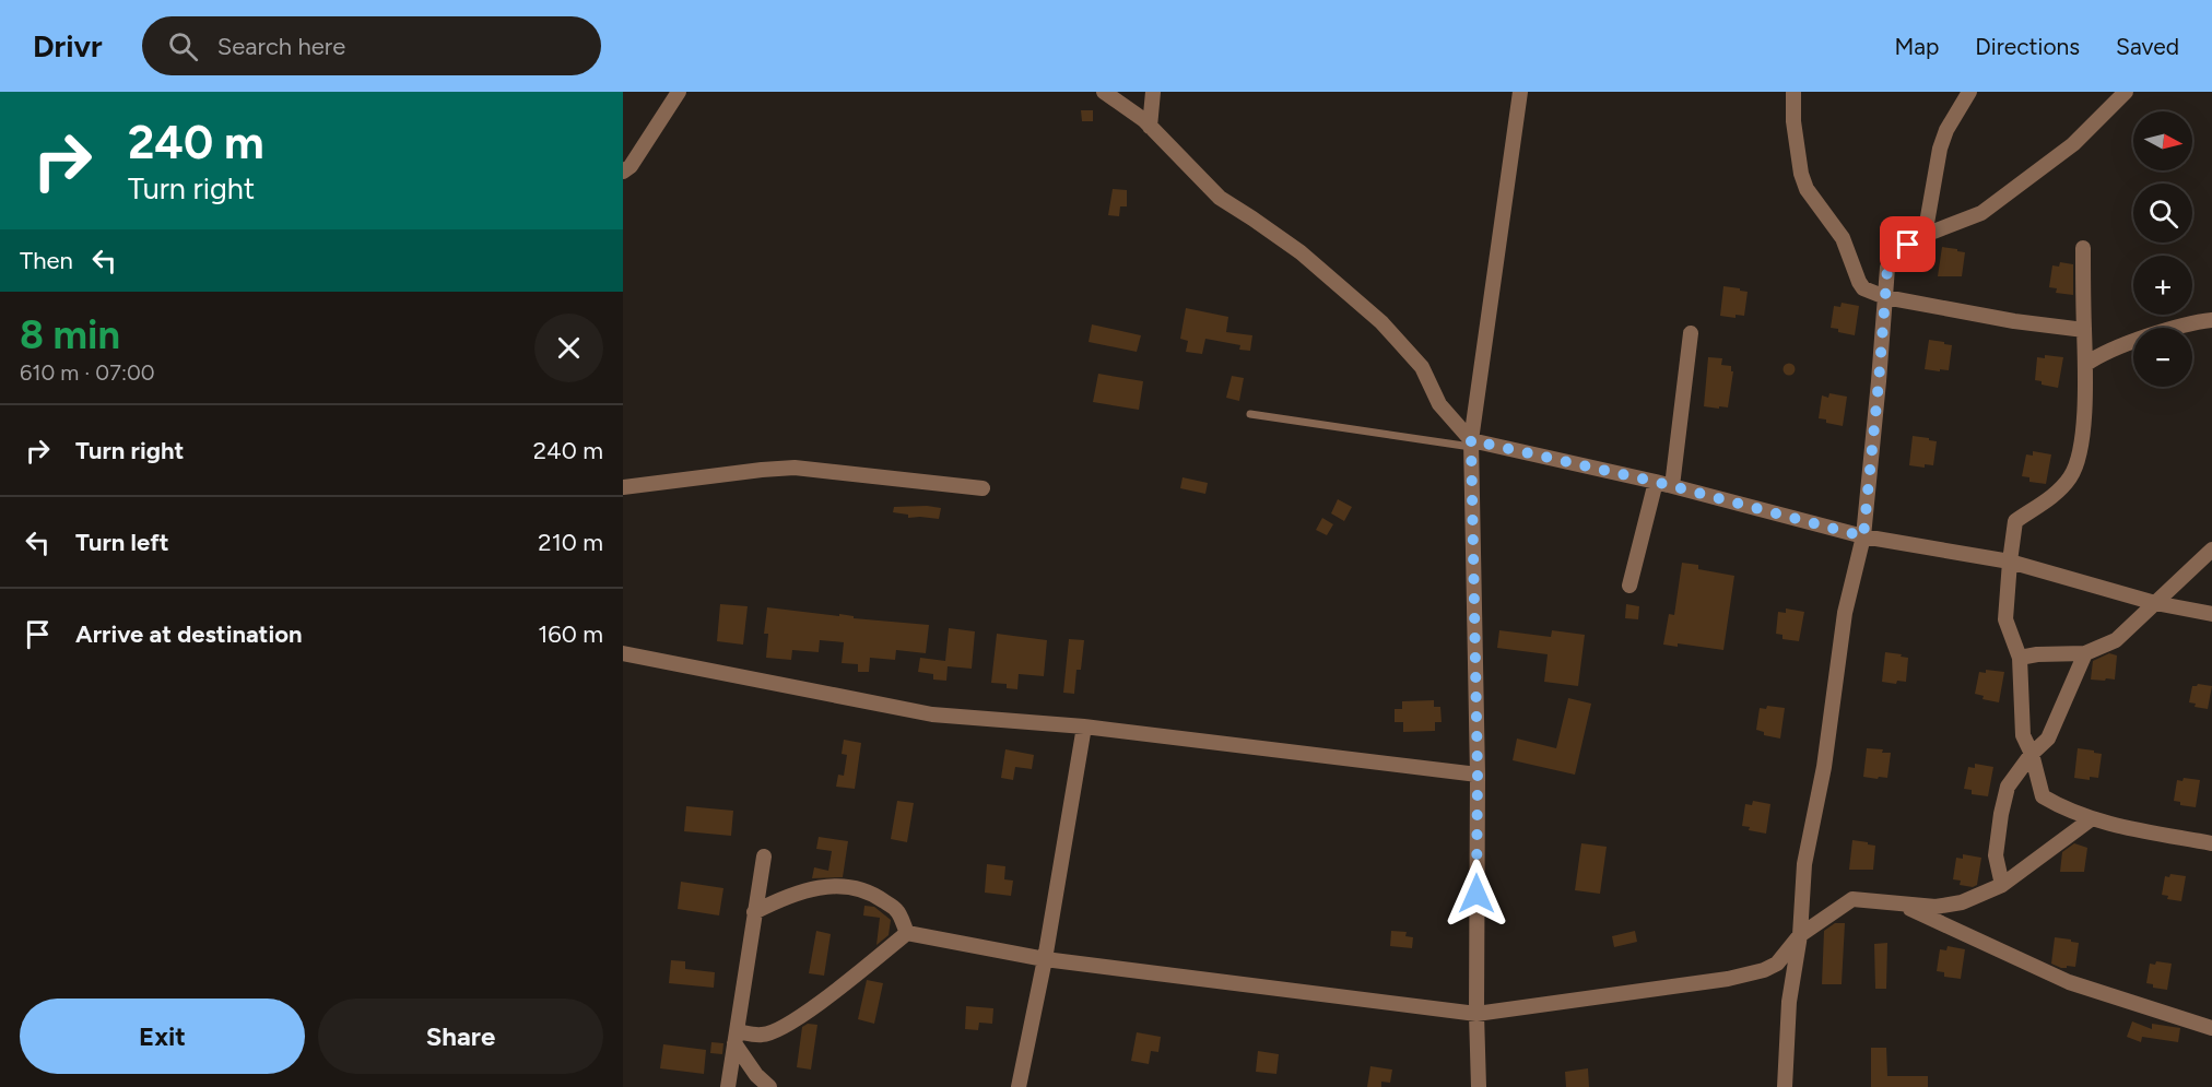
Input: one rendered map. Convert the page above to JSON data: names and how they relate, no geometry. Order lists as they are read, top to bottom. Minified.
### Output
{"north":"right","page":{"header":"Drivr","search":"Search here","nav":["Map","Directions","Saved"],"turn":["240 m","Turn right"],"map_buttons":["+","−"],"then":"Then","heading":["8 min","610 m · 07:00"],"list":[{"name":"Turn right","value":"240 m"},{"name":"Turn left","value":"210 m"},{"name":"Arrive at destination","value":"160 m"}],"buttons":["Exit","Share"]}}
